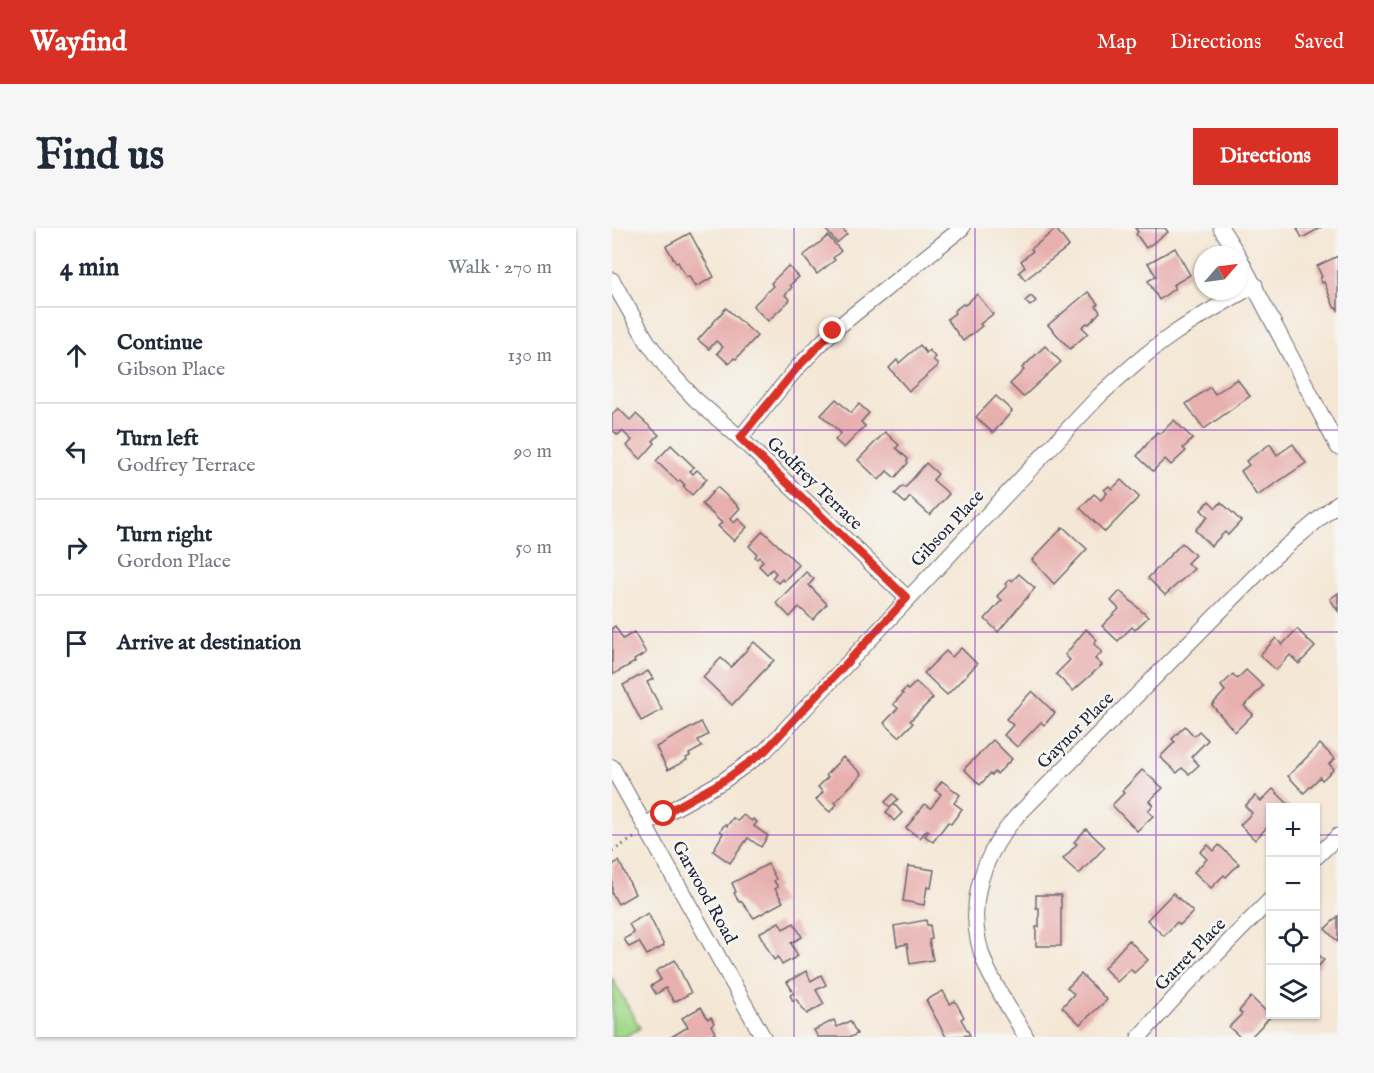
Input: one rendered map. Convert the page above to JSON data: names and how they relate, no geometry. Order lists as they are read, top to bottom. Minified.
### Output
{"streets":{"street":["Godfrey Terrace","Gibson Place","Gaynor Place","Garwood Road","Garret Place"]},"crossings":[["Godfrey Terrace","Gibson Place"],["Gibson Place","Garwood Road"]],"north":"top right","page":{"header":"Wayfind","nav":["Map","Directions","Saved"],"buttons":"Directions","title":"Find us","heading":["4 min","Walk · 270 m"],"list":[["Continue","Gibson Place","130 m"],["Turn left","Godfrey Terrace","90 m"],["Turn right","Gordon Place","50 m"],"Arrive at destination"],"map_buttons":["+","−"]}}
